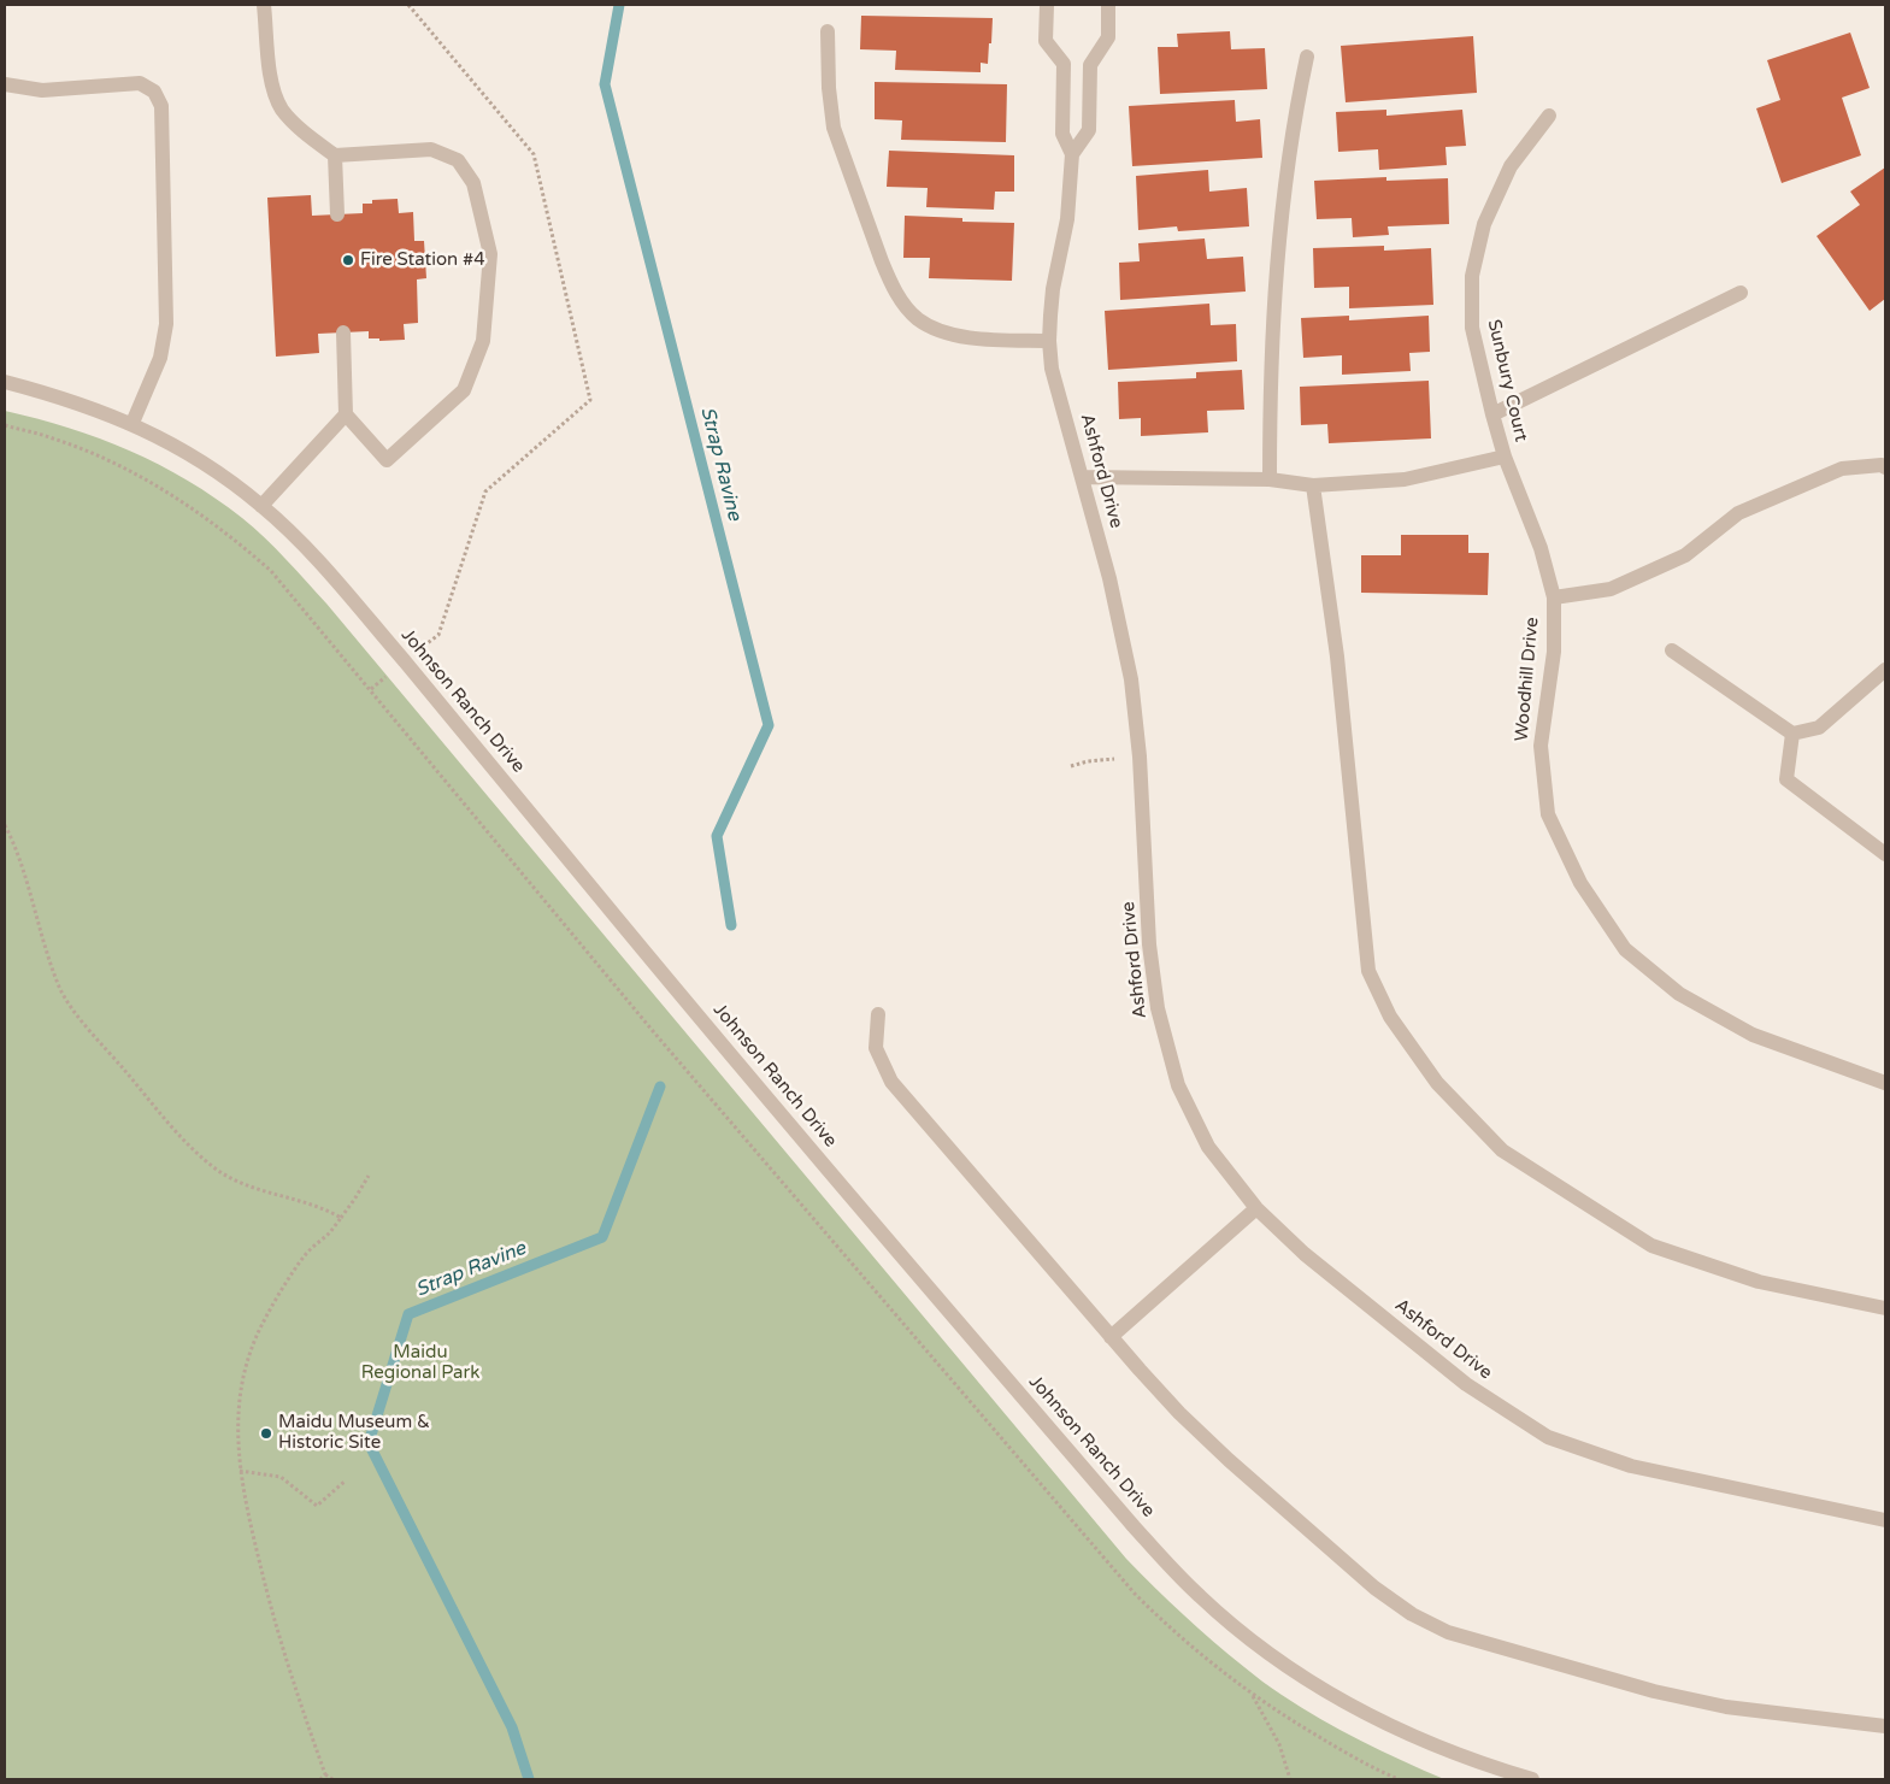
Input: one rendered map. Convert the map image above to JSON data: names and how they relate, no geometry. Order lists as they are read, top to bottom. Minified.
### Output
{"streets":{"street":["Sunbury Court","Ashford Drive","Woodhill Drive","Johnson Ranch Drive"]},"crossings":[["Sunbury Court","Woodhill Drive"]],"water":["Strap Ravine"],"parks":["Maidu Regional Park"],"places":["Fire Station #4","Maidu Museum & Historic Site"]}
